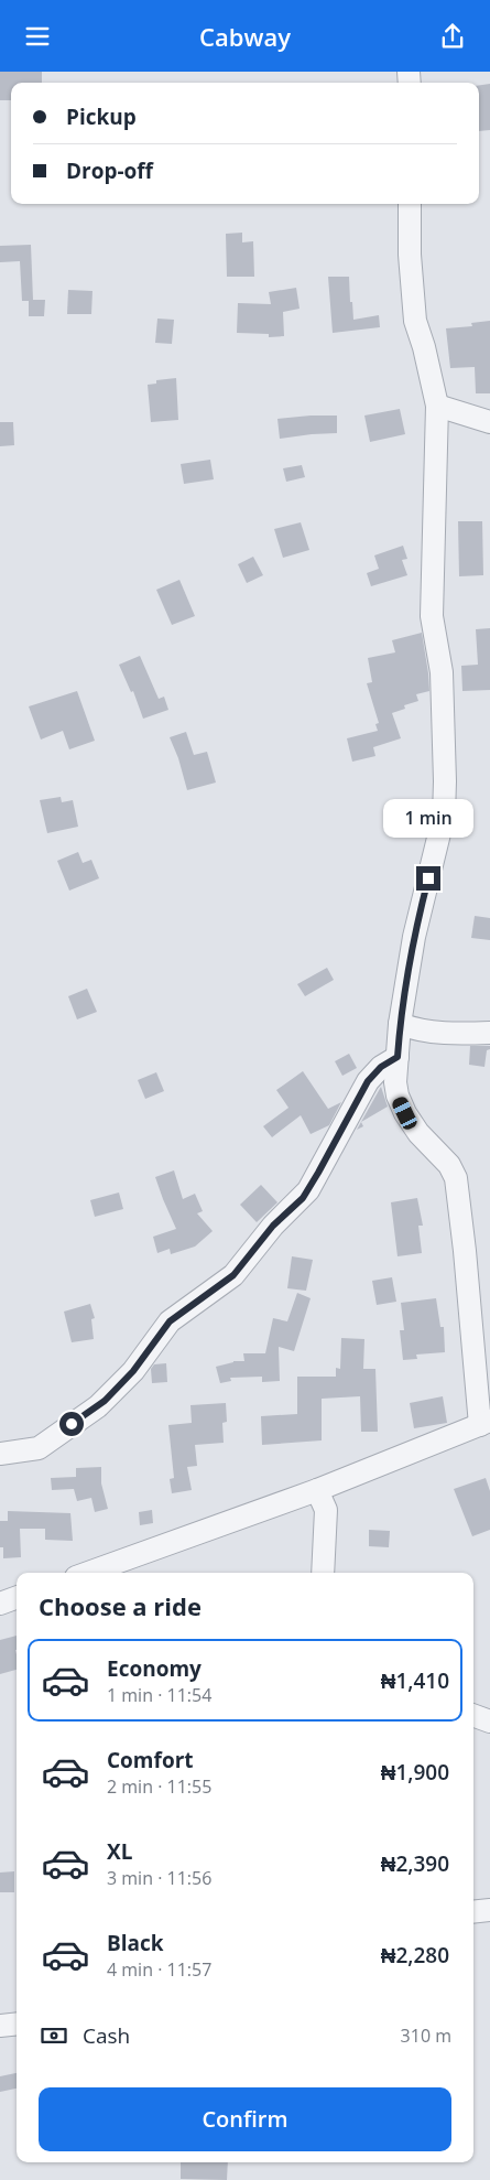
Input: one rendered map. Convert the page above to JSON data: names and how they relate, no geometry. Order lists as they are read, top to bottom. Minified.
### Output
{"page":{"header":"Cabway","banner":["Pickup","Drop-off"],"bubble":"1 min","heading":"Choose a ride","list":[{"name":"Economy","note":"1 min · 11:54","value":"₦1,410"},{"name":"Comfort","note":"2 min · 11:55","value":"₦1,900"},{"name":"XL","note":"3 min · 11:56","value":"₦2,390"},{"name":"Black","note":"4 min · 11:57","value":"₦2,280"}],"pay":["Cash","310 m"],"buttons":"Confirm"}}
